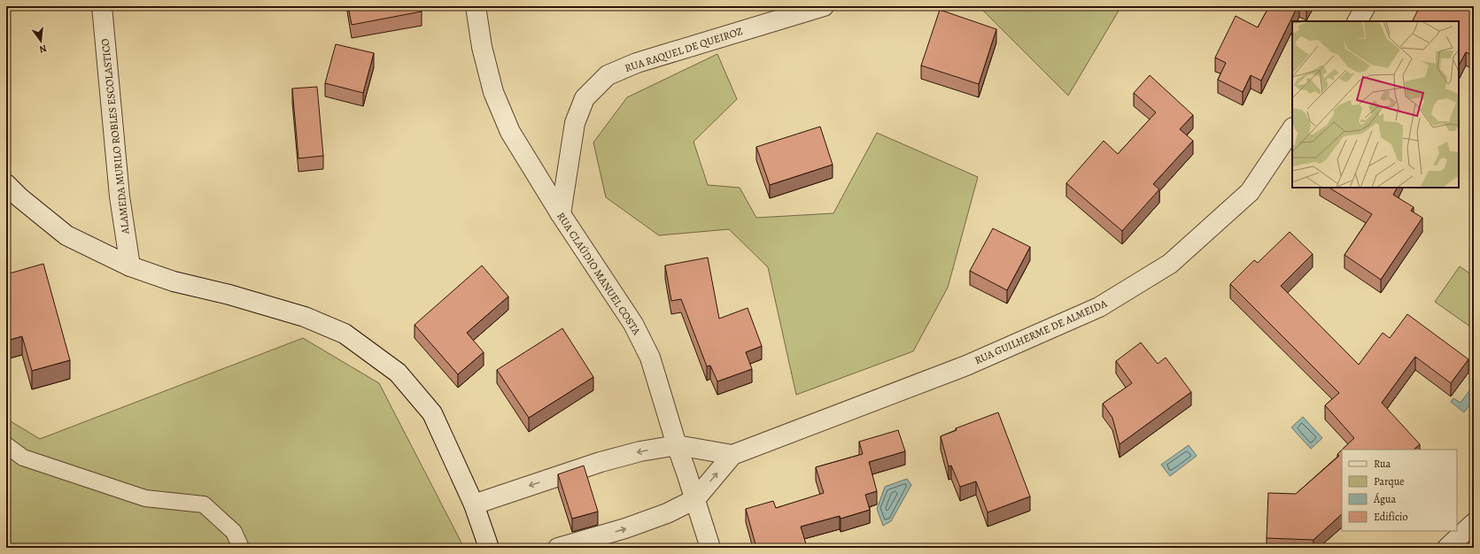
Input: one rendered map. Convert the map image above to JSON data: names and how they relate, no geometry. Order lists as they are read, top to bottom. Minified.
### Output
{"streets":{"street":["RUA RAQUEL DE QUEIROZ","ALAMEDA MURILO ROBLES ESCOLASTICO","RUA CLAÚDIO MANUEL COSTA","RUA GUILHERME DE ALMEIDA"]},"crossings":[["RUA RAQUEL DE QUEIROZ","RUA CLAÚDIO MANUEL COSTA"],["RUA CLAÚDIO MANUEL COSTA","RUA GUILHERME DE ALMEIDA"]],"legend":["Rua","Parque","Água","Edifício"],"north":"bottom"}
